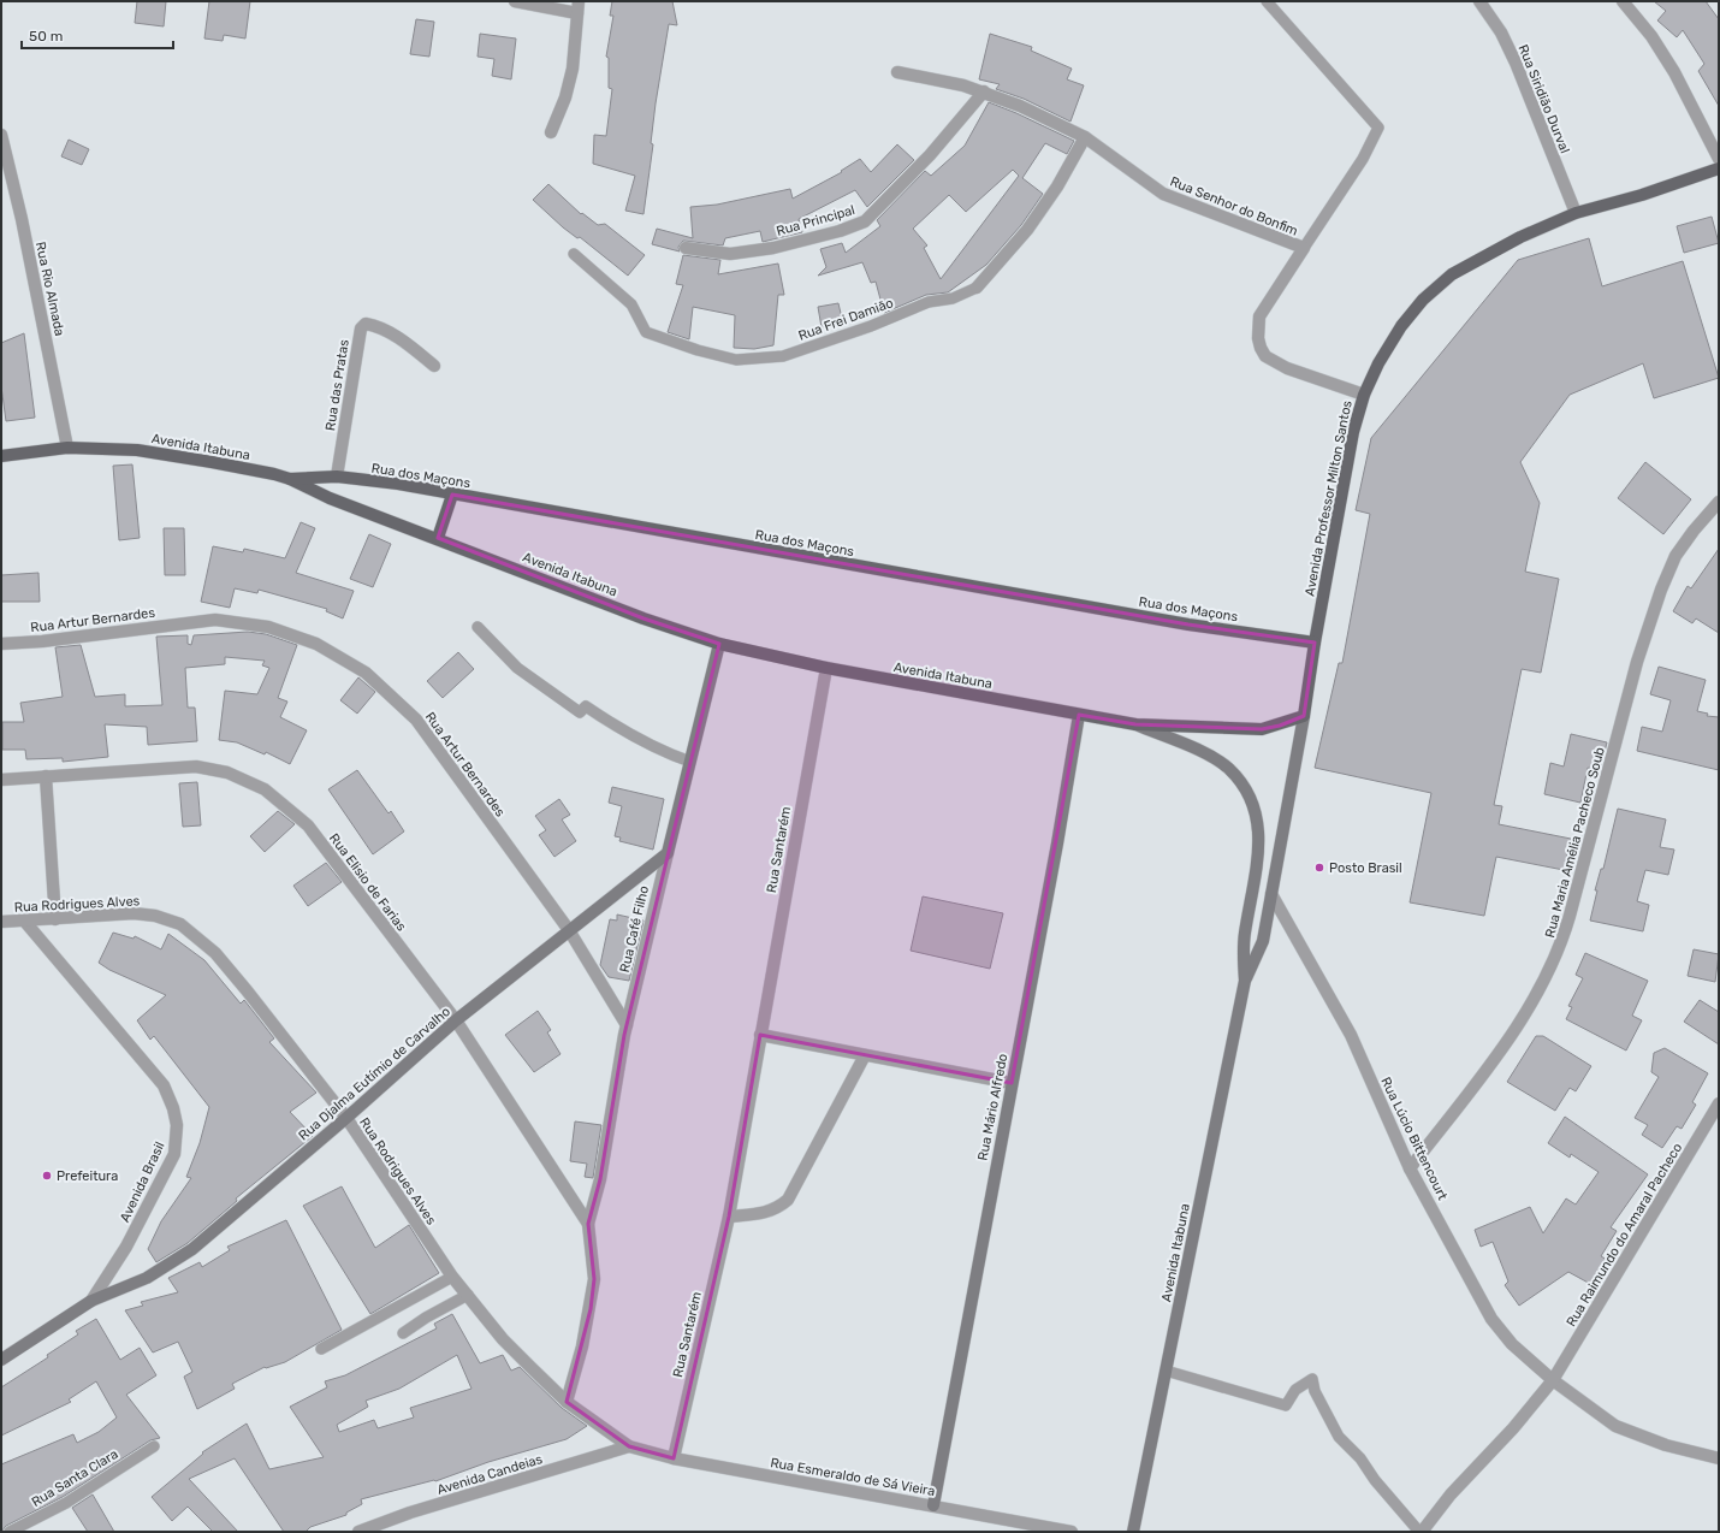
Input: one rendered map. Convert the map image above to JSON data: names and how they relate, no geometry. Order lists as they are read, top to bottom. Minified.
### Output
{"streets":{"main road":["Avenida Itabuna","Rua dos Maçons","Avenida Professor Milton Santos"],"street":["Rua Siridião Durval","Rua Senhor do Bonfim","Rua Principal","Rua Rio Almada","Rua Frei Damião","Rua das Pratas","Rua Artur Bernardes","Rua Maria Amélia Pacheco Soub","Rua Santarém","Rua Elisio de Farias","Rua Rodrigues Alves","Rua Café Filho","Rua Djalma Eutímio de Carvalho","Rua Mário Alfredo","Rua Lúcio Bittencourt","Avenida Brasil","Rua Raimundo do Amaral Pacheco","Avenida Candeias","Rua Esmeraldo de Sá Vieira"],"lane":["Rua Santa Clara"]},"crossings":[["Rua Siridião Durval","Avenida Professor Milton Santos"],["Rua Senhor do Bonfim","Rua Principal"],["Rua Senhor do Bonfim","Rua Frei Damião"],["Rua Senhor do Bonfim","Avenida Professor Milton Santos"],["Rua Rio Almada","Avenida Itabuna"],["Rua das Pratas","Rua dos Maçons"],["Avenida Itabuna","Rua dos Maçons"],["Avenida Itabuna","Avenida Professor Milton Santos"],["Avenida Itabuna","Rua Santarém"],["Avenida Itabuna","Rua Café Filho"],["Avenida Itabuna","Rua Mário Alfredo"],["Avenida Itabuna","Rua Lúcio Bittencourt"],["Rua dos Maçons","Avenida Professor Milton Santos"],["Rua Artur Bernardes","Rua Café Filho"],["Rua Artur Bernardes","Rua Djalma Eutímio de Carvalho"],["Rua Maria Amélia Pacheco Soub","Rua Lúcio Bittencourt"],["Rua Santarém","Rua Esmeraldo de Sá Vieira"],["Rua Elisio de Farias","Rua Café Filho"],["Rua Elisio de Farias","Rua Djalma Eutímio de Carvalho"],["Rua Rodrigues Alves","Rua Djalma Eutímio de Carvalho"],["Rua Rodrigues Alves","Avenida Brasil"],["Rua Rodrigues Alves","Avenida Candeias"],["Rua Rodrigues Alves","Rua Esmeraldo de Sá Vieira"],["Rua Café Filho","Rua Djalma Eutímio de Carvalho"],["Rua Djalma Eutímio de Carvalho","Avenida Brasil"],["Rua Mário Alfredo","Rua Esmeraldo de Sá Vieira"],["Rua Lúcio Bittencourt","Rua Raimundo do Amaral Pacheco"],["Avenida Candeias","Rua Esmeraldo de Sá Vieira"]],"places":["Posto Brasil","Prefeitura"],"scale_bar":"50 m"}
